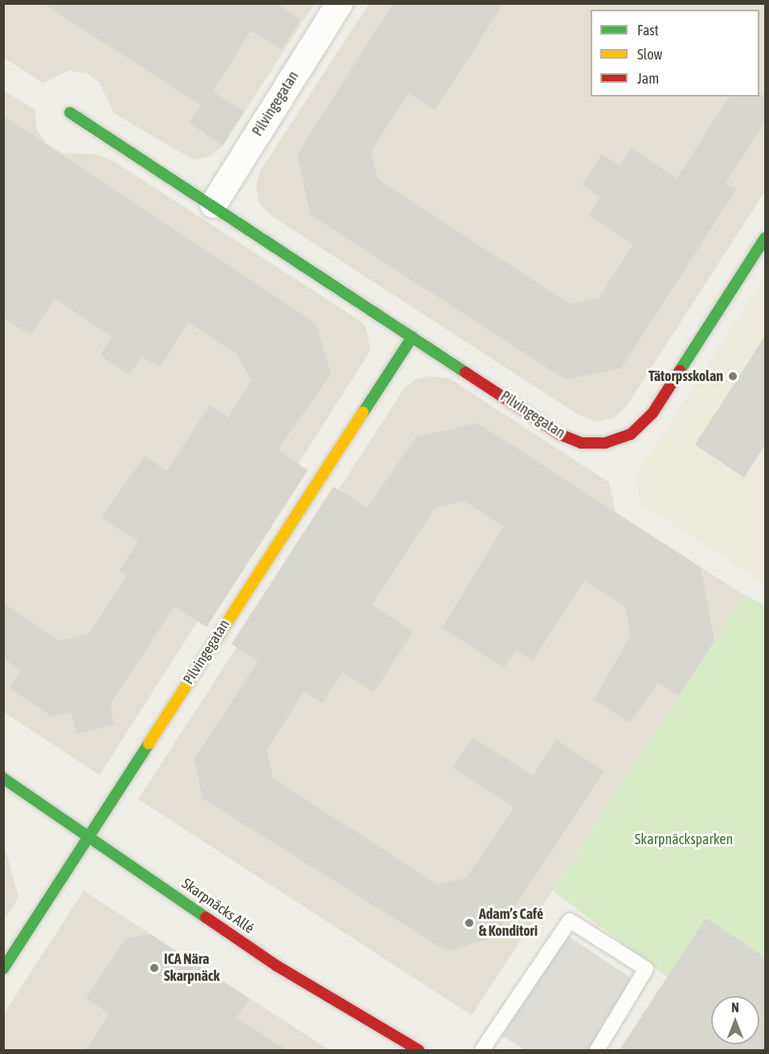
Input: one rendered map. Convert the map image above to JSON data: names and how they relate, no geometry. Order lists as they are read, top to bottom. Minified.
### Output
{"streets":{"street":["Pilvingegatan","Skarpnäcks Allé"]},"crossings":[["Pilvingegatan","Skarpnäcks Allé"]],"parks":["Skarpnäcksparken"],"places":["Tätorpsskolan","Adam’s Café & Konditori","ICA Nära Skarpnäck"],"legend":["Fast","Slow","Jam"],"north":"top"}
